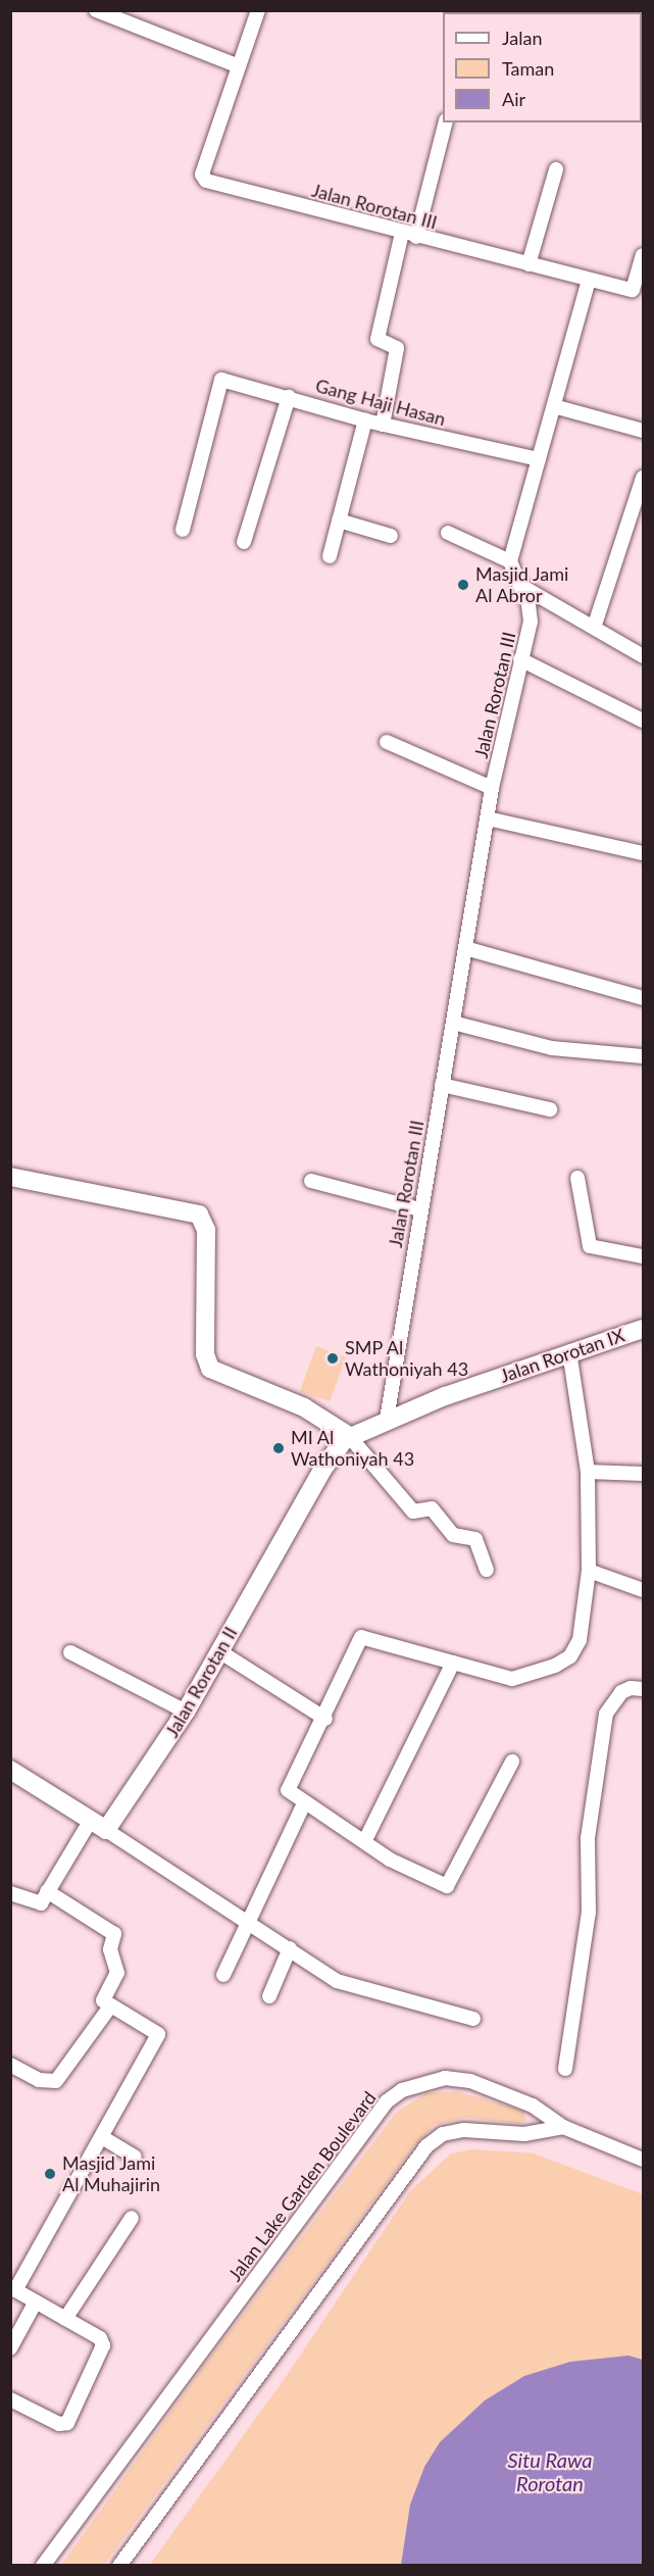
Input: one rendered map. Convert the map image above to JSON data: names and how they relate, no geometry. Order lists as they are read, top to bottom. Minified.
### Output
{"streets":{"street":["Jalan Rorotan III","Gang Haji Hasan","Jalan Rorotan IX","Jalan Rorotan II","Jalan Lake Garden Boulevard"]},"crossings":[["Jalan Rorotan III","Jalan Rorotan IX"],["Jalan Rorotan IX","Jalan Rorotan II"]],"water":["Situ Rawa Rorotan"],"places":["Masjid Jami Al Abror","SMP Al Wathoniyah 43","MI Al Wathoniyah 43","Masjid Jami Al Muhajirin"],"legend":["Jalan","Taman","Air"]}
